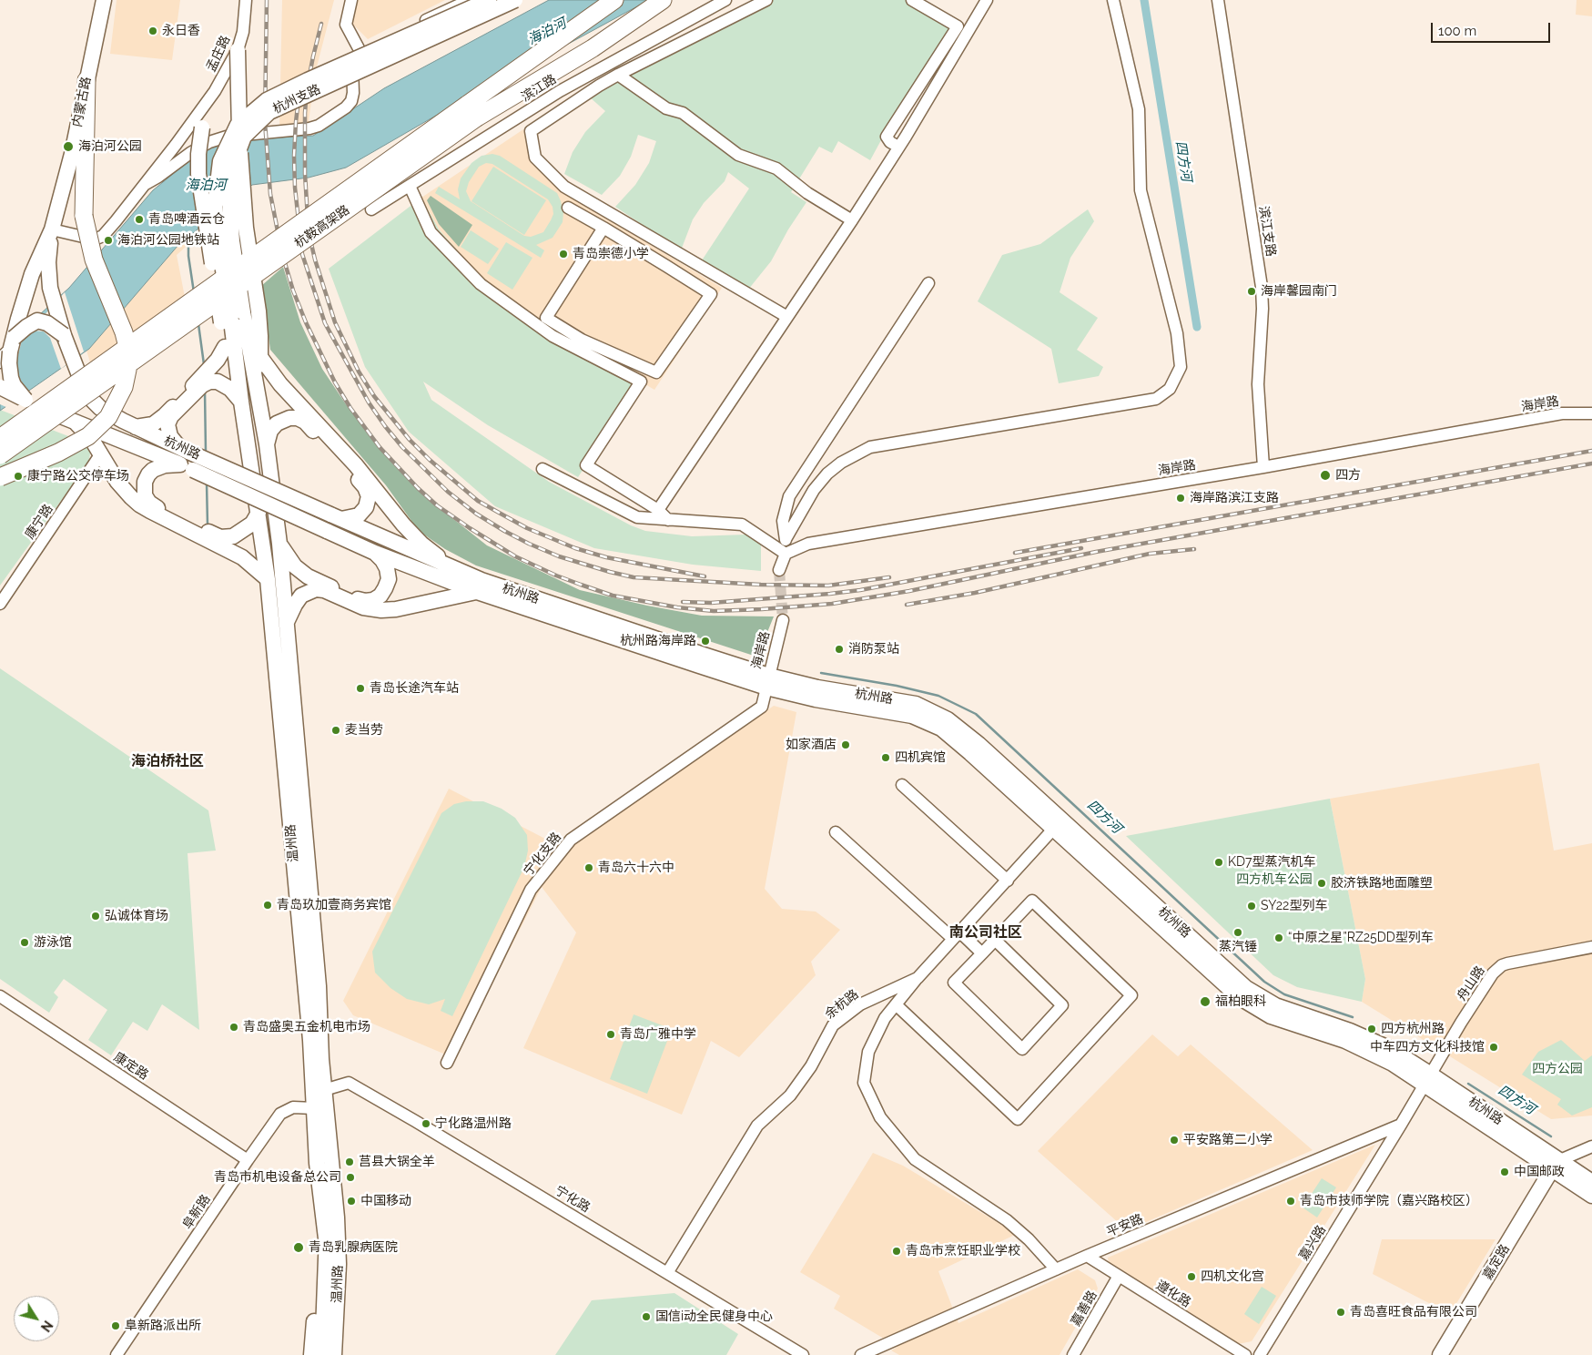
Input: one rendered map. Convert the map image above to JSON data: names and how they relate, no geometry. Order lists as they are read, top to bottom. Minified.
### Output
{"streets":{"highway":["杭鞍高架路"],"main road":["杭州支路","内蒙古路","杭州路","温州路","嘉定路"],"street":["孟庄路","滨江路","滨江支路","海岸路","康宁路","宁化支路","舟山路","余杭路","康定路","宁化路","阜新路","平安路","嘉兴路","遵化路","嘉善路"]},"crossings":[["杭州支路","温州路"],["内蒙古路","杭州路"],["滨江支路","海岸路"],["海岸路","杭州路"],["海岸路","宁化支路"],["杭州路","宁化支路"],["杭州路","舟山路"],["杭州路","余杭路"],["杭州路","嘉兴路"],["杭州路","嘉定路"],["温州路","宁化路"],["温州路","阜新路"],["舟山路","嘉兴路"],["余杭路","宁化路"],["康定路","阜新路"],["宁化路","阜新路"],["平安路","嘉兴路"],["平安路","遵化路"],["遵化路","嘉善路"]],"districts":["海泊桥社区","南公司社区"],"water":["海泊河","四方河"],"parks":["四方机车公园","四方公园"],"places":["永日香","海泊河公园","青岛啤酒云仓","海泊河公园地铁站","青岛崇德小学","海岸馨园南门","四方","康宁路公交停车场","海岸路滨江支路","杭州路海岸路","消防泵站","青岛长途汽车站","麦当劳","如家酒店","四机宾馆","KD7型蒸汽机车","青岛六十六中","胶济铁路地面雕塑","青岛玖加壹商务宾馆","SY22型列车","弘诚体育场","蒸汽锤","“中原之星”RZ25DD型列车","游泳馆","福柏眼科","青岛盛奥五金机电市场","四方杭州路","青岛广雅中学","中车四方文化科技馆","宁化路温州路","平安路第二小学","莒县大锅全羊","中国邮政","青岛市机电设备总公司","中国移动","青岛市技师学院（嘉兴路校区）","青岛乳腺病医院","青岛市烹饪职业学校","四机文化宫","青岛喜旺食品有限公司","国信i动全民健身中心","阜新路派出所"],"scale_bar":"100 m","north":"bottom right"}
